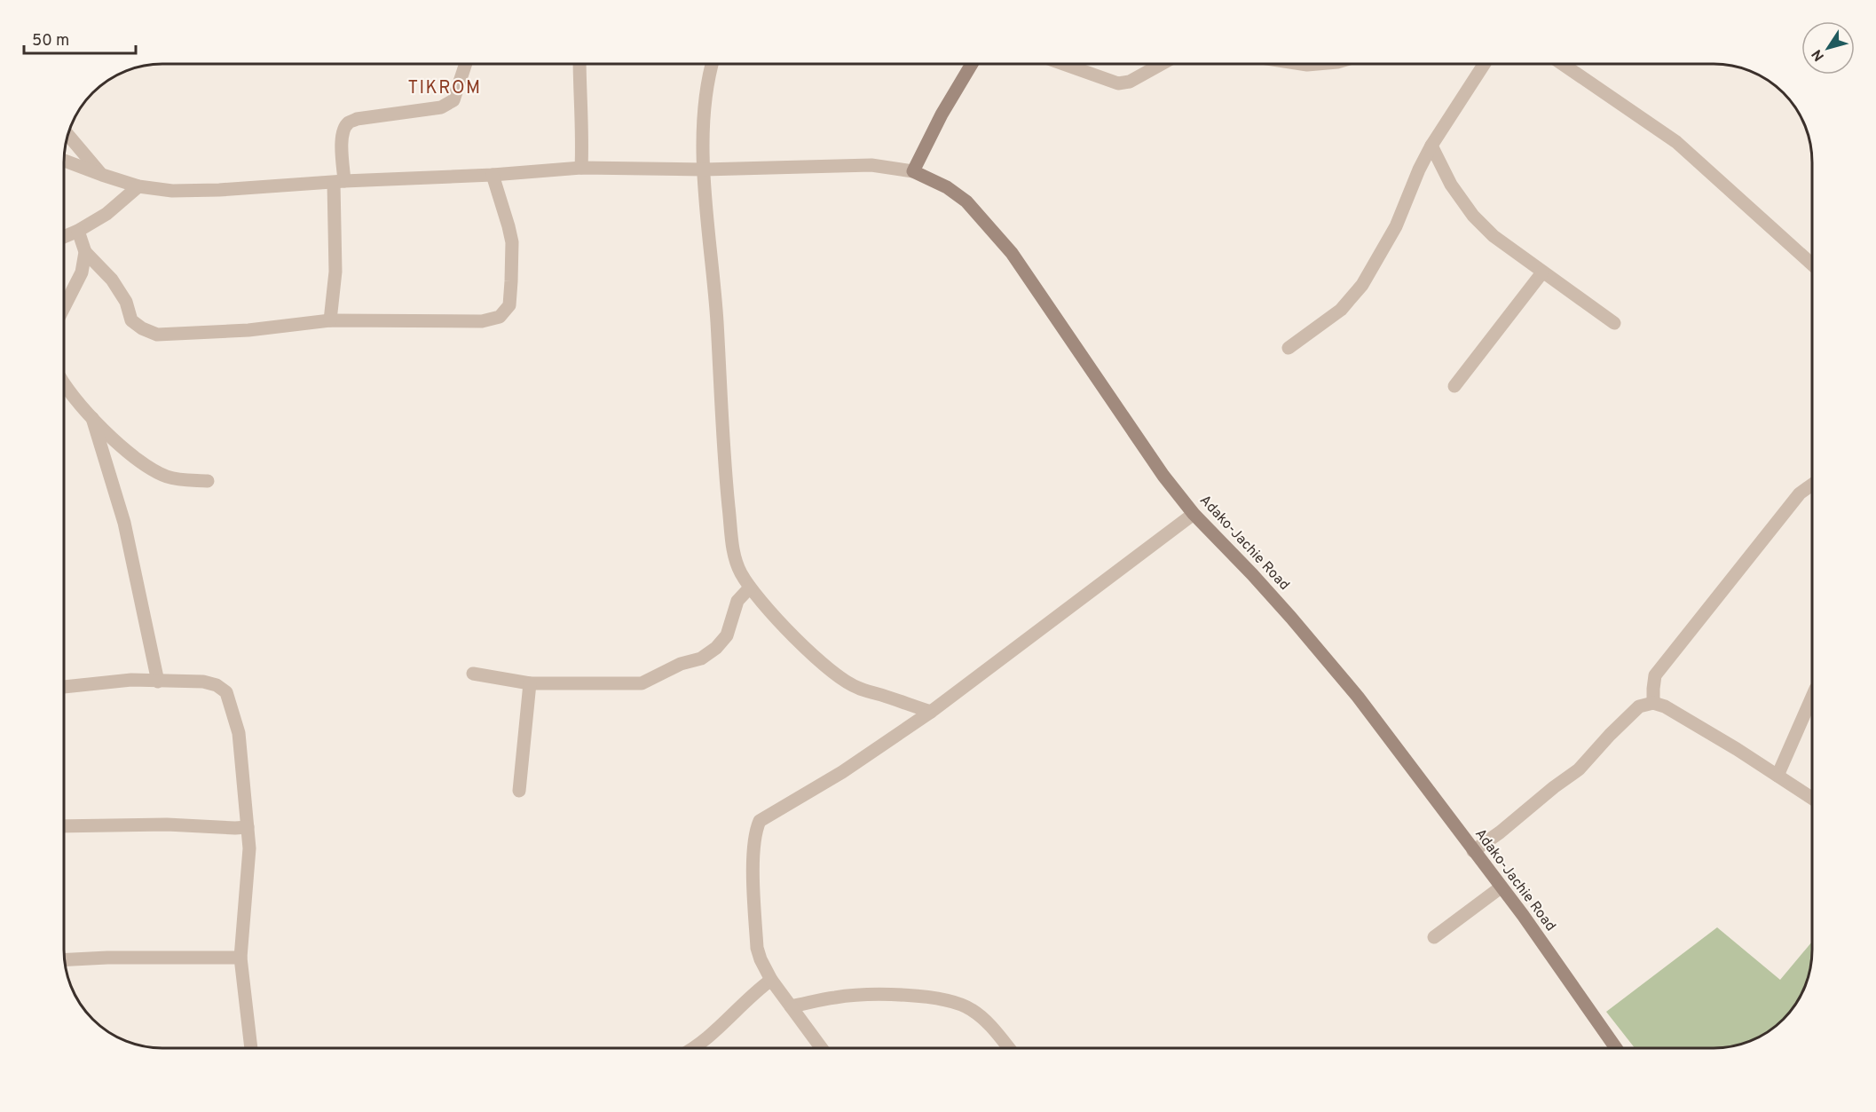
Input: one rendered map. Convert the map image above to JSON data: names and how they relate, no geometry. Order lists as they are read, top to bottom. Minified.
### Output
{"streets":{"street":["Adako-Jachie Road"]},"districts":["TIKROM"],"scale_bar":"50 m","north":"bottom left"}
